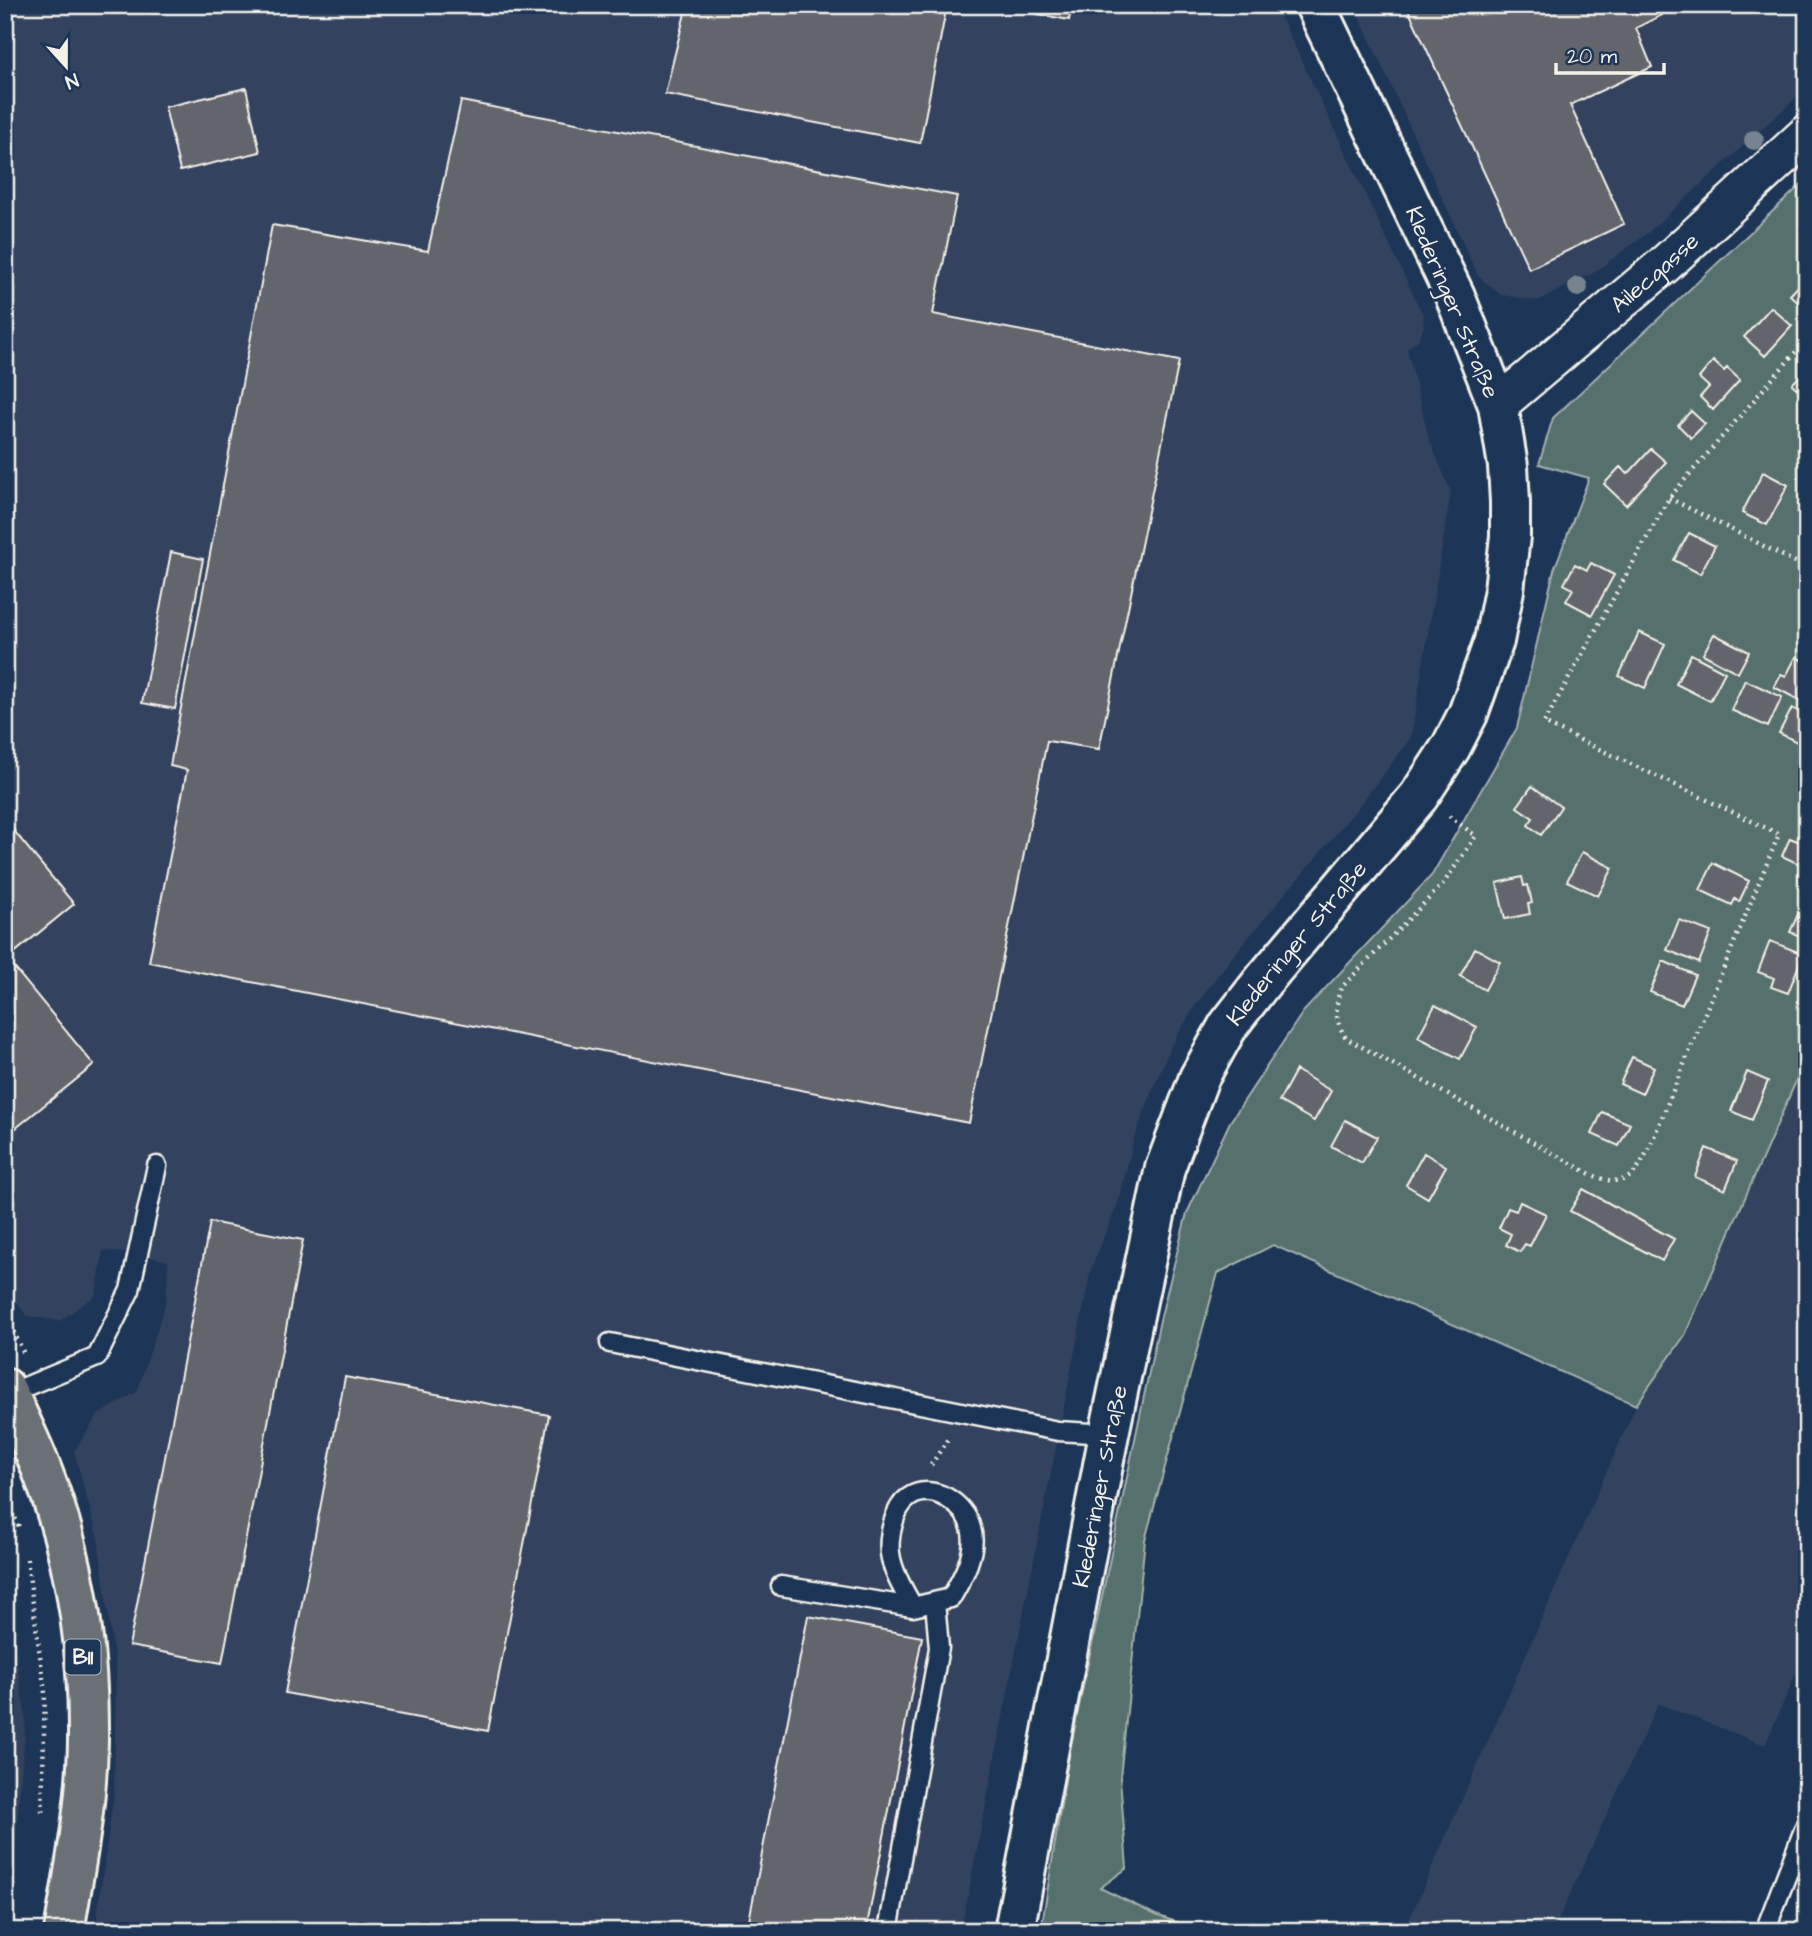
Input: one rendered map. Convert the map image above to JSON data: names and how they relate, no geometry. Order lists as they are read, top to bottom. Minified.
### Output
{"streets":{"main road":["B11"],"street":["Ailecgasse","Klederinger Straße"]},"crossings":[["Ailecgasse","Klederinger Straße"]],"scale_bar":"20 m","north":"bottom"}
